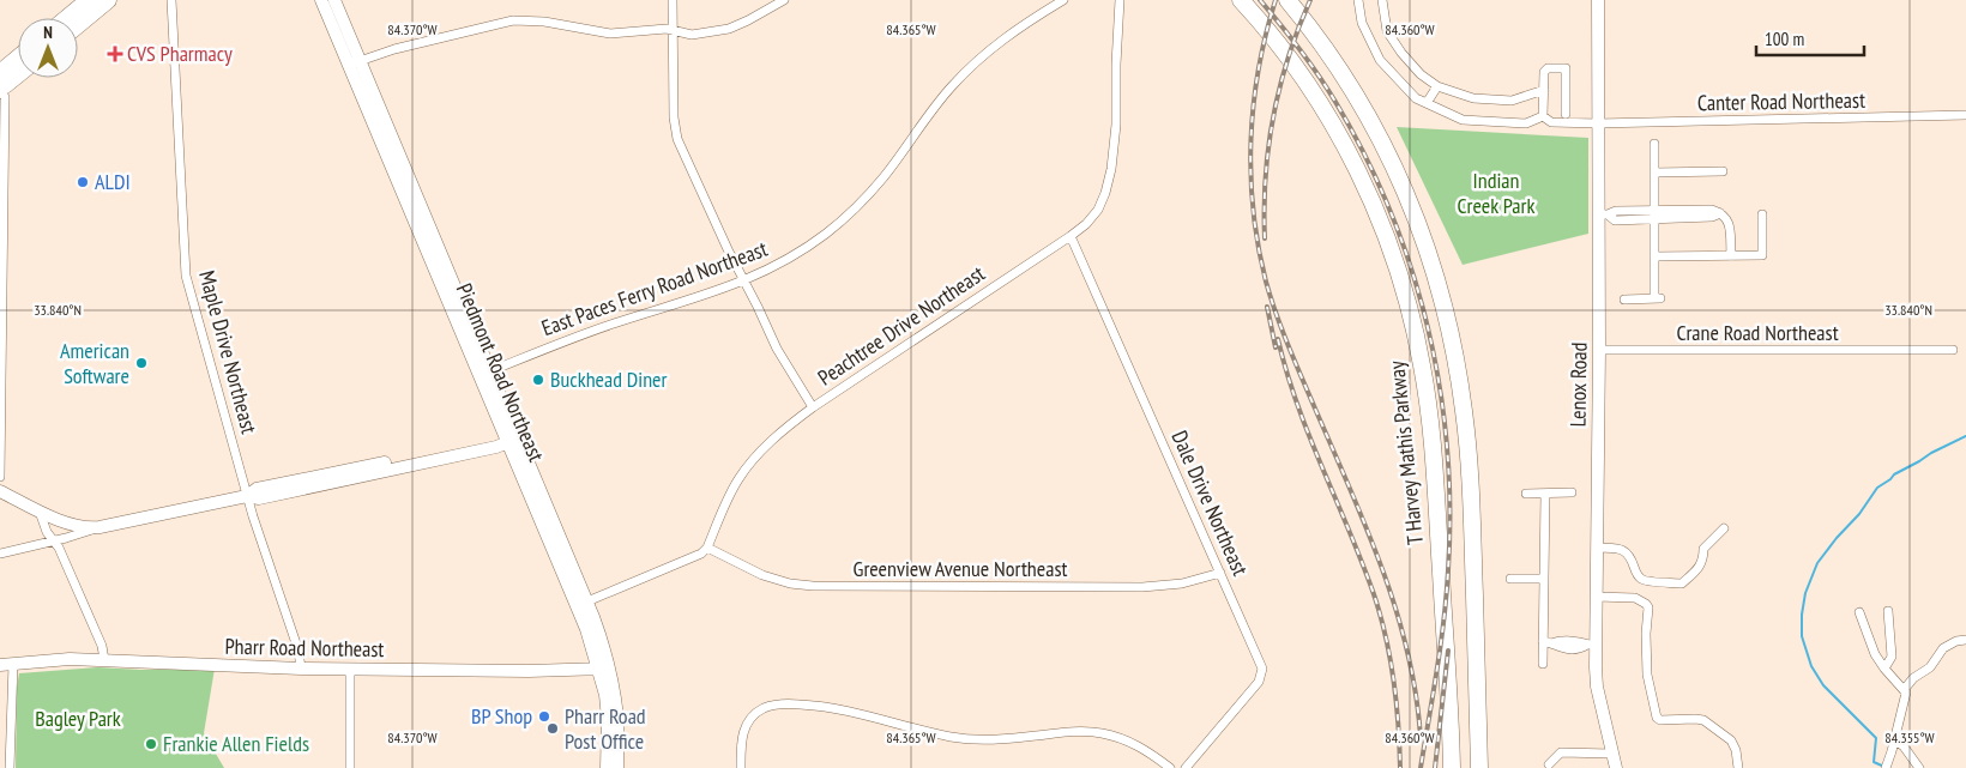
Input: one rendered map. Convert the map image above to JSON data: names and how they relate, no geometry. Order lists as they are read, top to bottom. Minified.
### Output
{"streets":{"highway":["T Harvey Mathis Parkway"],"street":["Canter Road Northeast","East Paces Ferry Road Northeast","Peachtree Drive Northeast","Crane Road Northeast","Maple Drive Northeast","Piedmont Road Northeast","Lenox Road","Dale Drive Northeast","Greenview Avenue Northeast","Pharr Road Northeast"]},"crossings":[["Canter Road Northeast","Lenox Road"],["East Paces Ferry Road Northeast","Piedmont Road Northeast"],["Peachtree Drive Northeast","Dale Drive Northeast"],["Peachtree Drive Northeast","Greenview Avenue Northeast"],["Crane Road Northeast","Lenox Road"],["Maple Drive Northeast","Pharr Road Northeast"],["Piedmont Road Northeast","Pharr Road Northeast"],["Dale Drive Northeast","Greenview Avenue Northeast"]],"parks":["Indian Creek Park","Bagley Park"],"places":{"health":["CVS Pharmacy"],"other":["ALDI","American Software","Buckhead Diner","BP Shop","Pharr Road Post Office","Frankie Allen Fields"]},"scale_bar":"100 m","north":"top","coordinates":["84.370°W","84.365°W","84.360°W","33.840°N","84.355°W"]}
